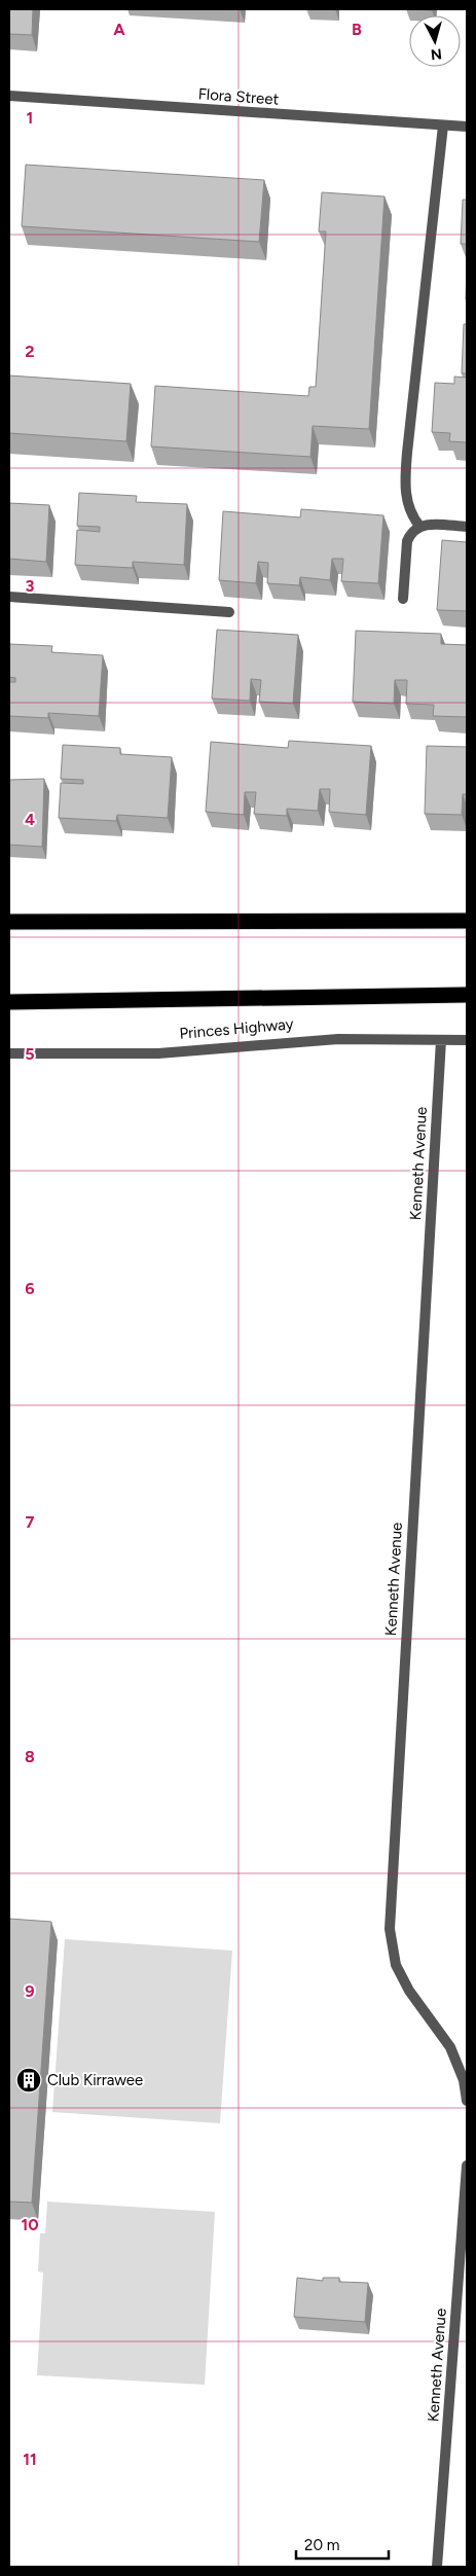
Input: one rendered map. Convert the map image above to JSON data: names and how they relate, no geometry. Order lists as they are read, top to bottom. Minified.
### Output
{"streets":{"highway":["Princes Highway"],"street":["Flora Street","Kenneth Avenue"]},"crossings":[["Princes Highway","Kenneth Avenue"]],"places":{"building":["Club Kirrawee"]},"scale_bar":"20 m","north":"bottom","grid":{"columns":["A","B"],"rows":["1","2","3","4","5","6","7","8","9","10","11"]}}
